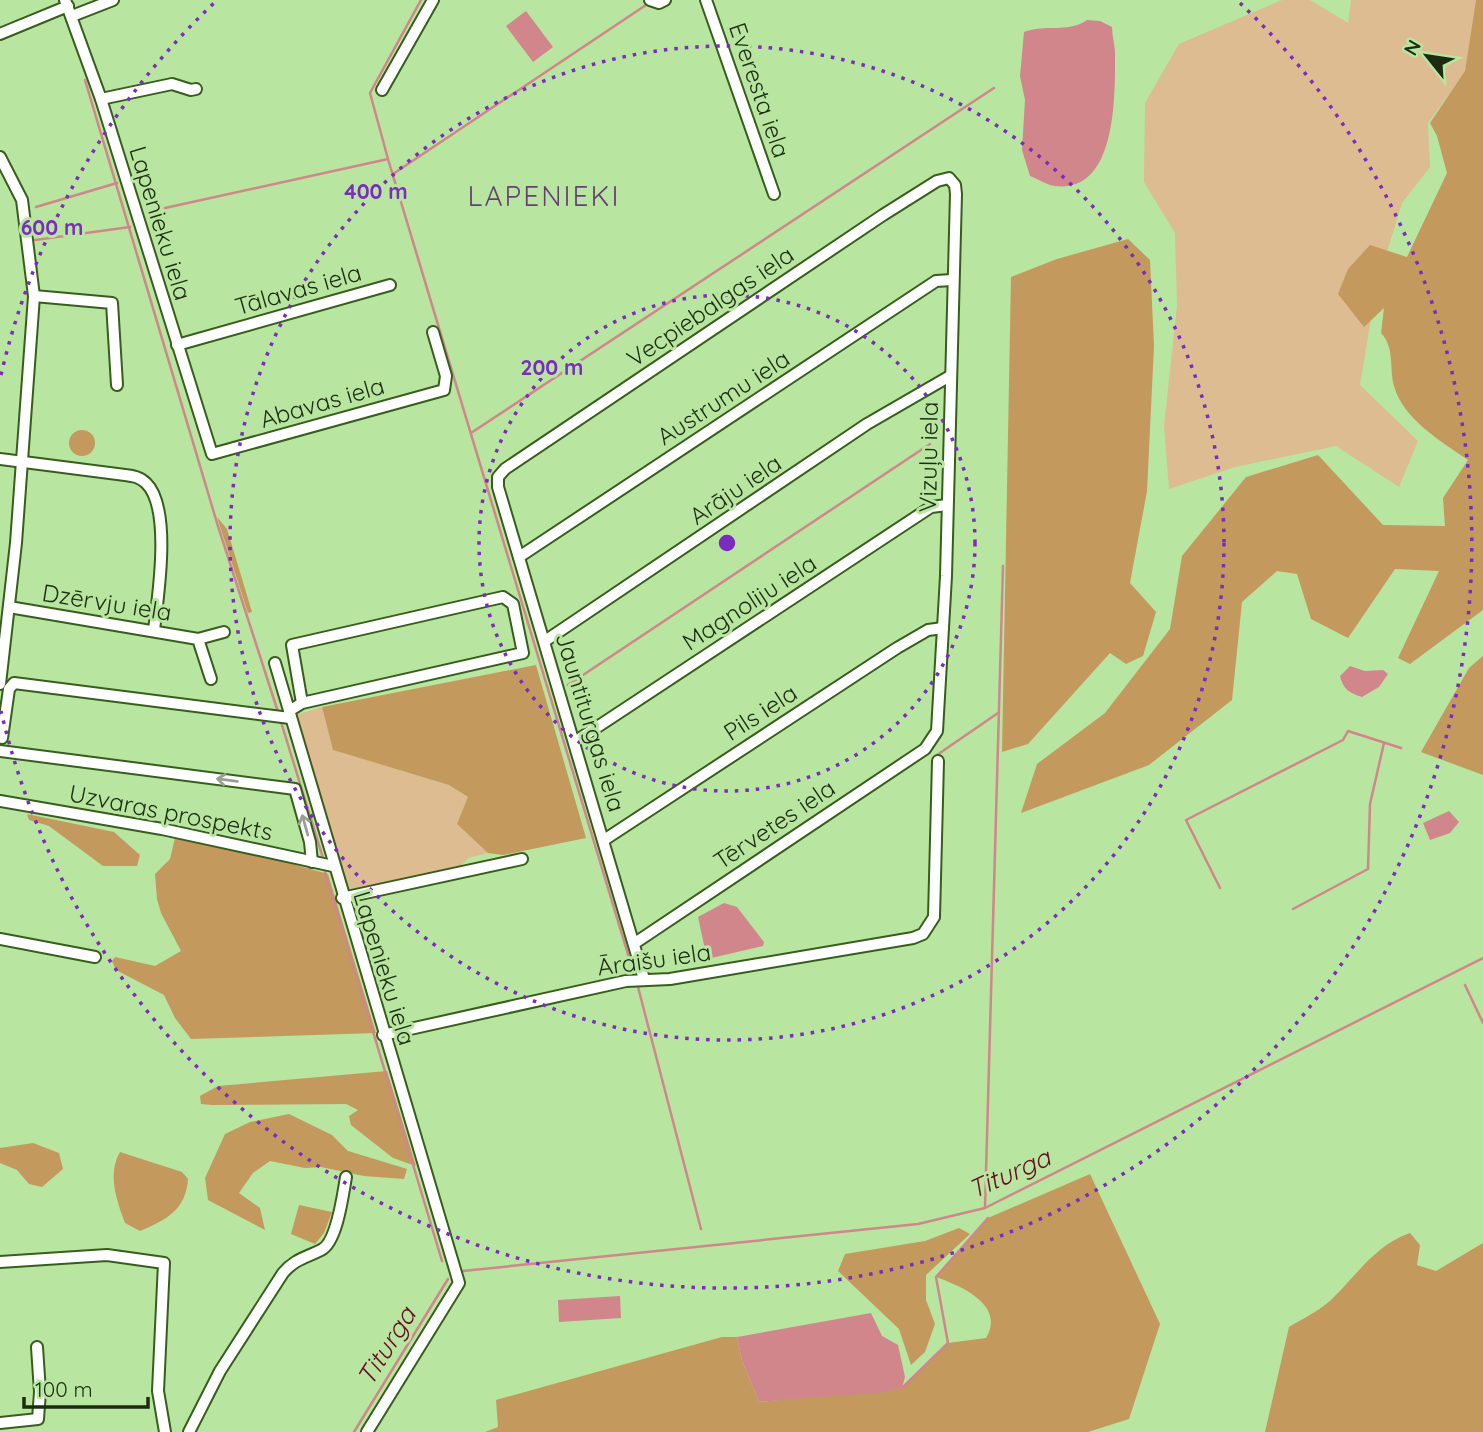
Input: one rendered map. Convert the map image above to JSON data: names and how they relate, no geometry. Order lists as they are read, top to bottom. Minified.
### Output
{"streets":{"street":["Everesta iela","Lapenieku iela","Tālavas iela","Vecpiebalgas iela","Austrumu iela","Abavas iela","Vizuļu iela","Arāju iela","Dzērvju iela","Magnoliju iela","Pils iela","Jauntiturgas iela","Uzvaras prospekts","Tērvetes iela","Āraišu iela"]},"crossings":[["Lapenieku iela","Tālavas iela"],["Lapenieku iela","Abavas iela"],["Lapenieku iela","Uzvaras prospekts"],["Lapenieku iela","Āraišu iela"],["Vecpiebalgas iela","Vizuļu iela"],["Vecpiebalgas iela","Jauntiturgas iela"],["Austrumu iela","Vizuļu iela"],["Austrumu iela","Jauntiturgas iela"],["Vizuļu iela","Arāju iela"],["Vizuļu iela","Magnoliju iela"],["Vizuļu iela","Pils iela"],["Vizuļu iela","Tērvetes iela"],["Arāju iela","Jauntiturgas iela"],["Magnoliju iela","Jauntiturgas iela"],["Pils iela","Jauntiturgas iela"],["Jauntiturgas iela","Tērvetes iela"],["Jauntiturgas iela","Āraišu iela"]],"districts":["LAPENIEKI"],"water":["Titurga"],"scale_bar":"100 m","north":"top left","rings":["400 m","600 m","200 m"]}
